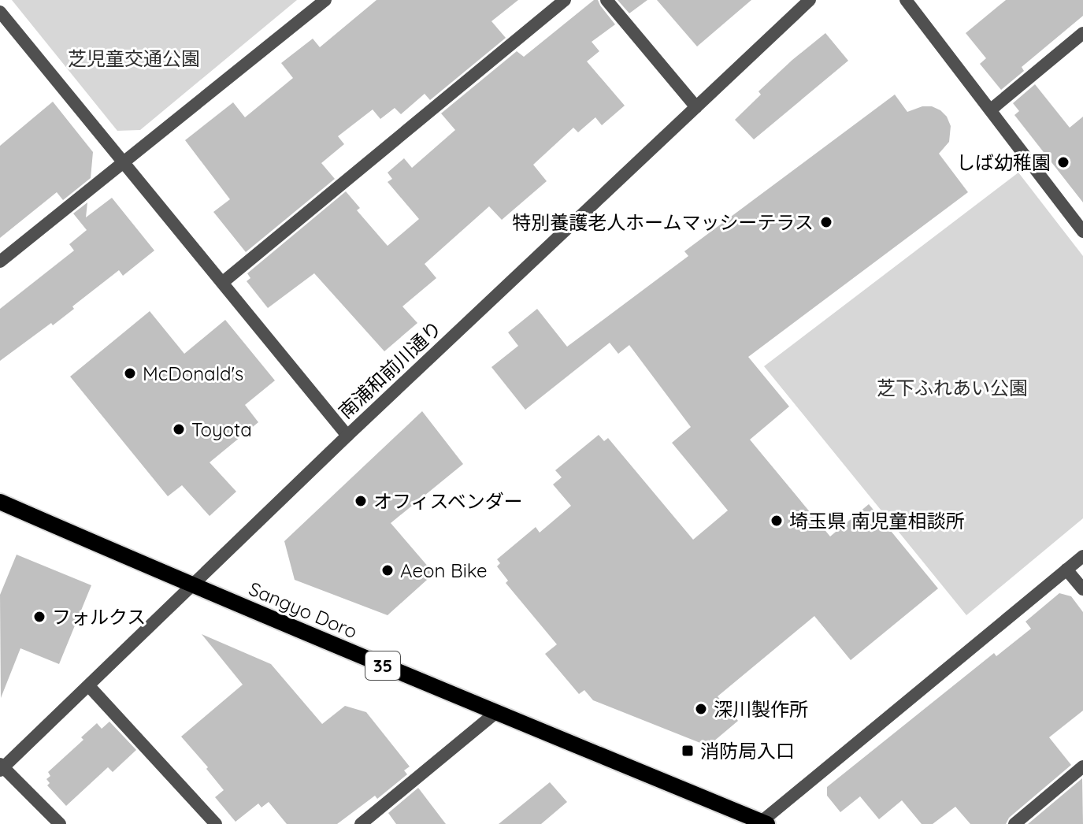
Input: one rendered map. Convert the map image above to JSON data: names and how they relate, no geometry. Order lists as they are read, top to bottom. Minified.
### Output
{"streets":{"main road":["Sangyo Doro","35"],"street":["南浦和前川通り"]},"crossings":[["南浦和前川通り","Sangyo Doro"]],"parks":["芝児童交通公園","芝下ふれあい公園"],"places":{"other":["しば幼稚園","特別養護老人ホームマッシーテラス","McDonald's","Toyota","オフィスベンダー","埼玉県 南児童相談所","Aeon Bike","フォルクス","深川製作所"],"transit":["消防局入口"]}}
